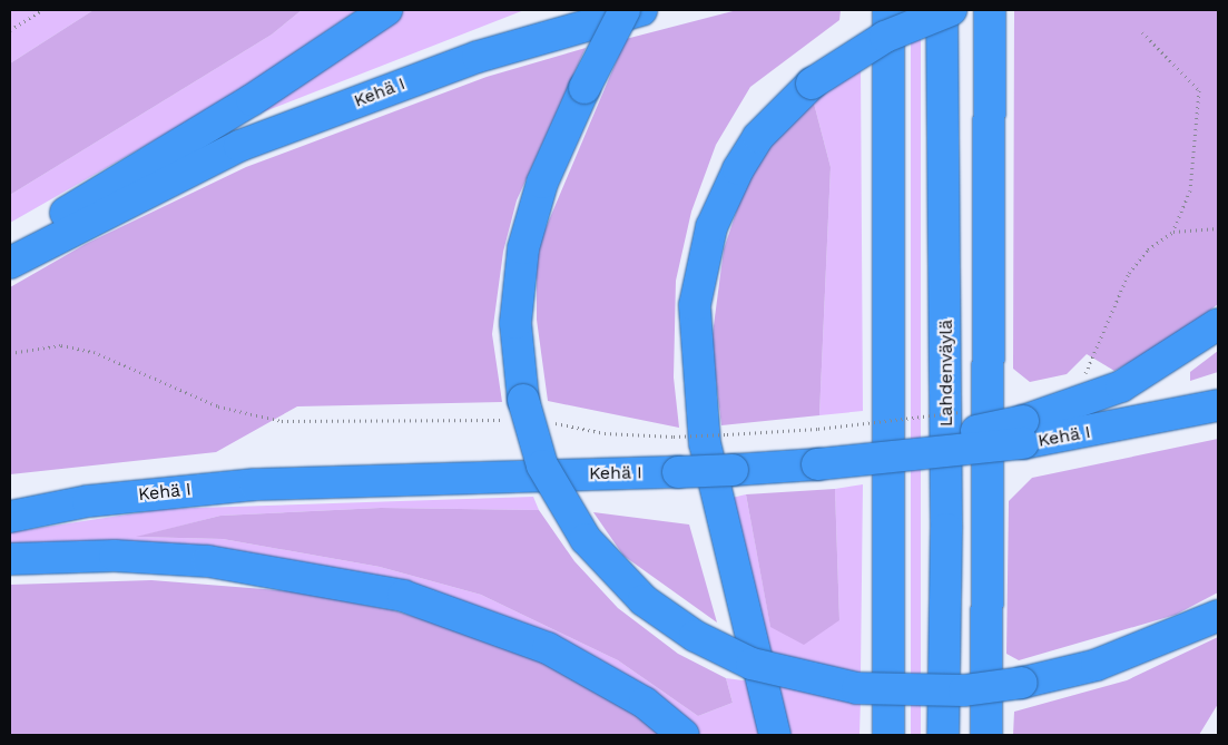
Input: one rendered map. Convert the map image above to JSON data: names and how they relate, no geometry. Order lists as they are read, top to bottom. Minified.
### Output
{"streets":{"highway":["Kehä I","Lahdenväylä"]}}
